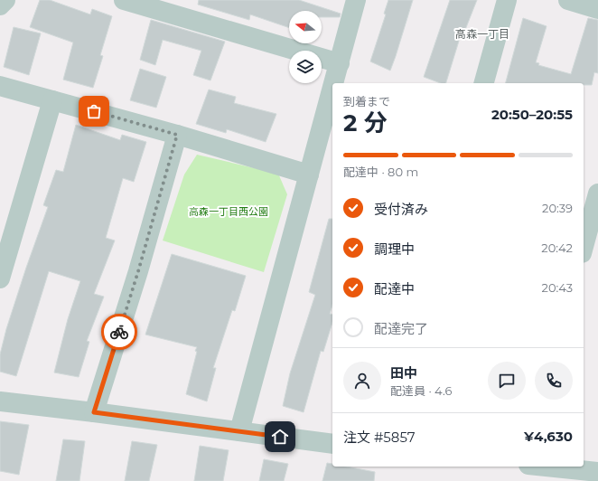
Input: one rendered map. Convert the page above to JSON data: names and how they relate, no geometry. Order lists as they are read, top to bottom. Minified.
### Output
{"districts":["高森一丁目"],"parks":["高森一丁目西公園"],"north":"left","page":{"heading":["2 分","到着まで","20:50–20:55"],"panel":["田中","配達員 · 4.6","注文 #5857","¥4,630"],"bar":"配達中 · 80 m","list":[["受付済み","20:39"],["調理中","20:42"],["配達中","20:43"],"配達完了"]}}
